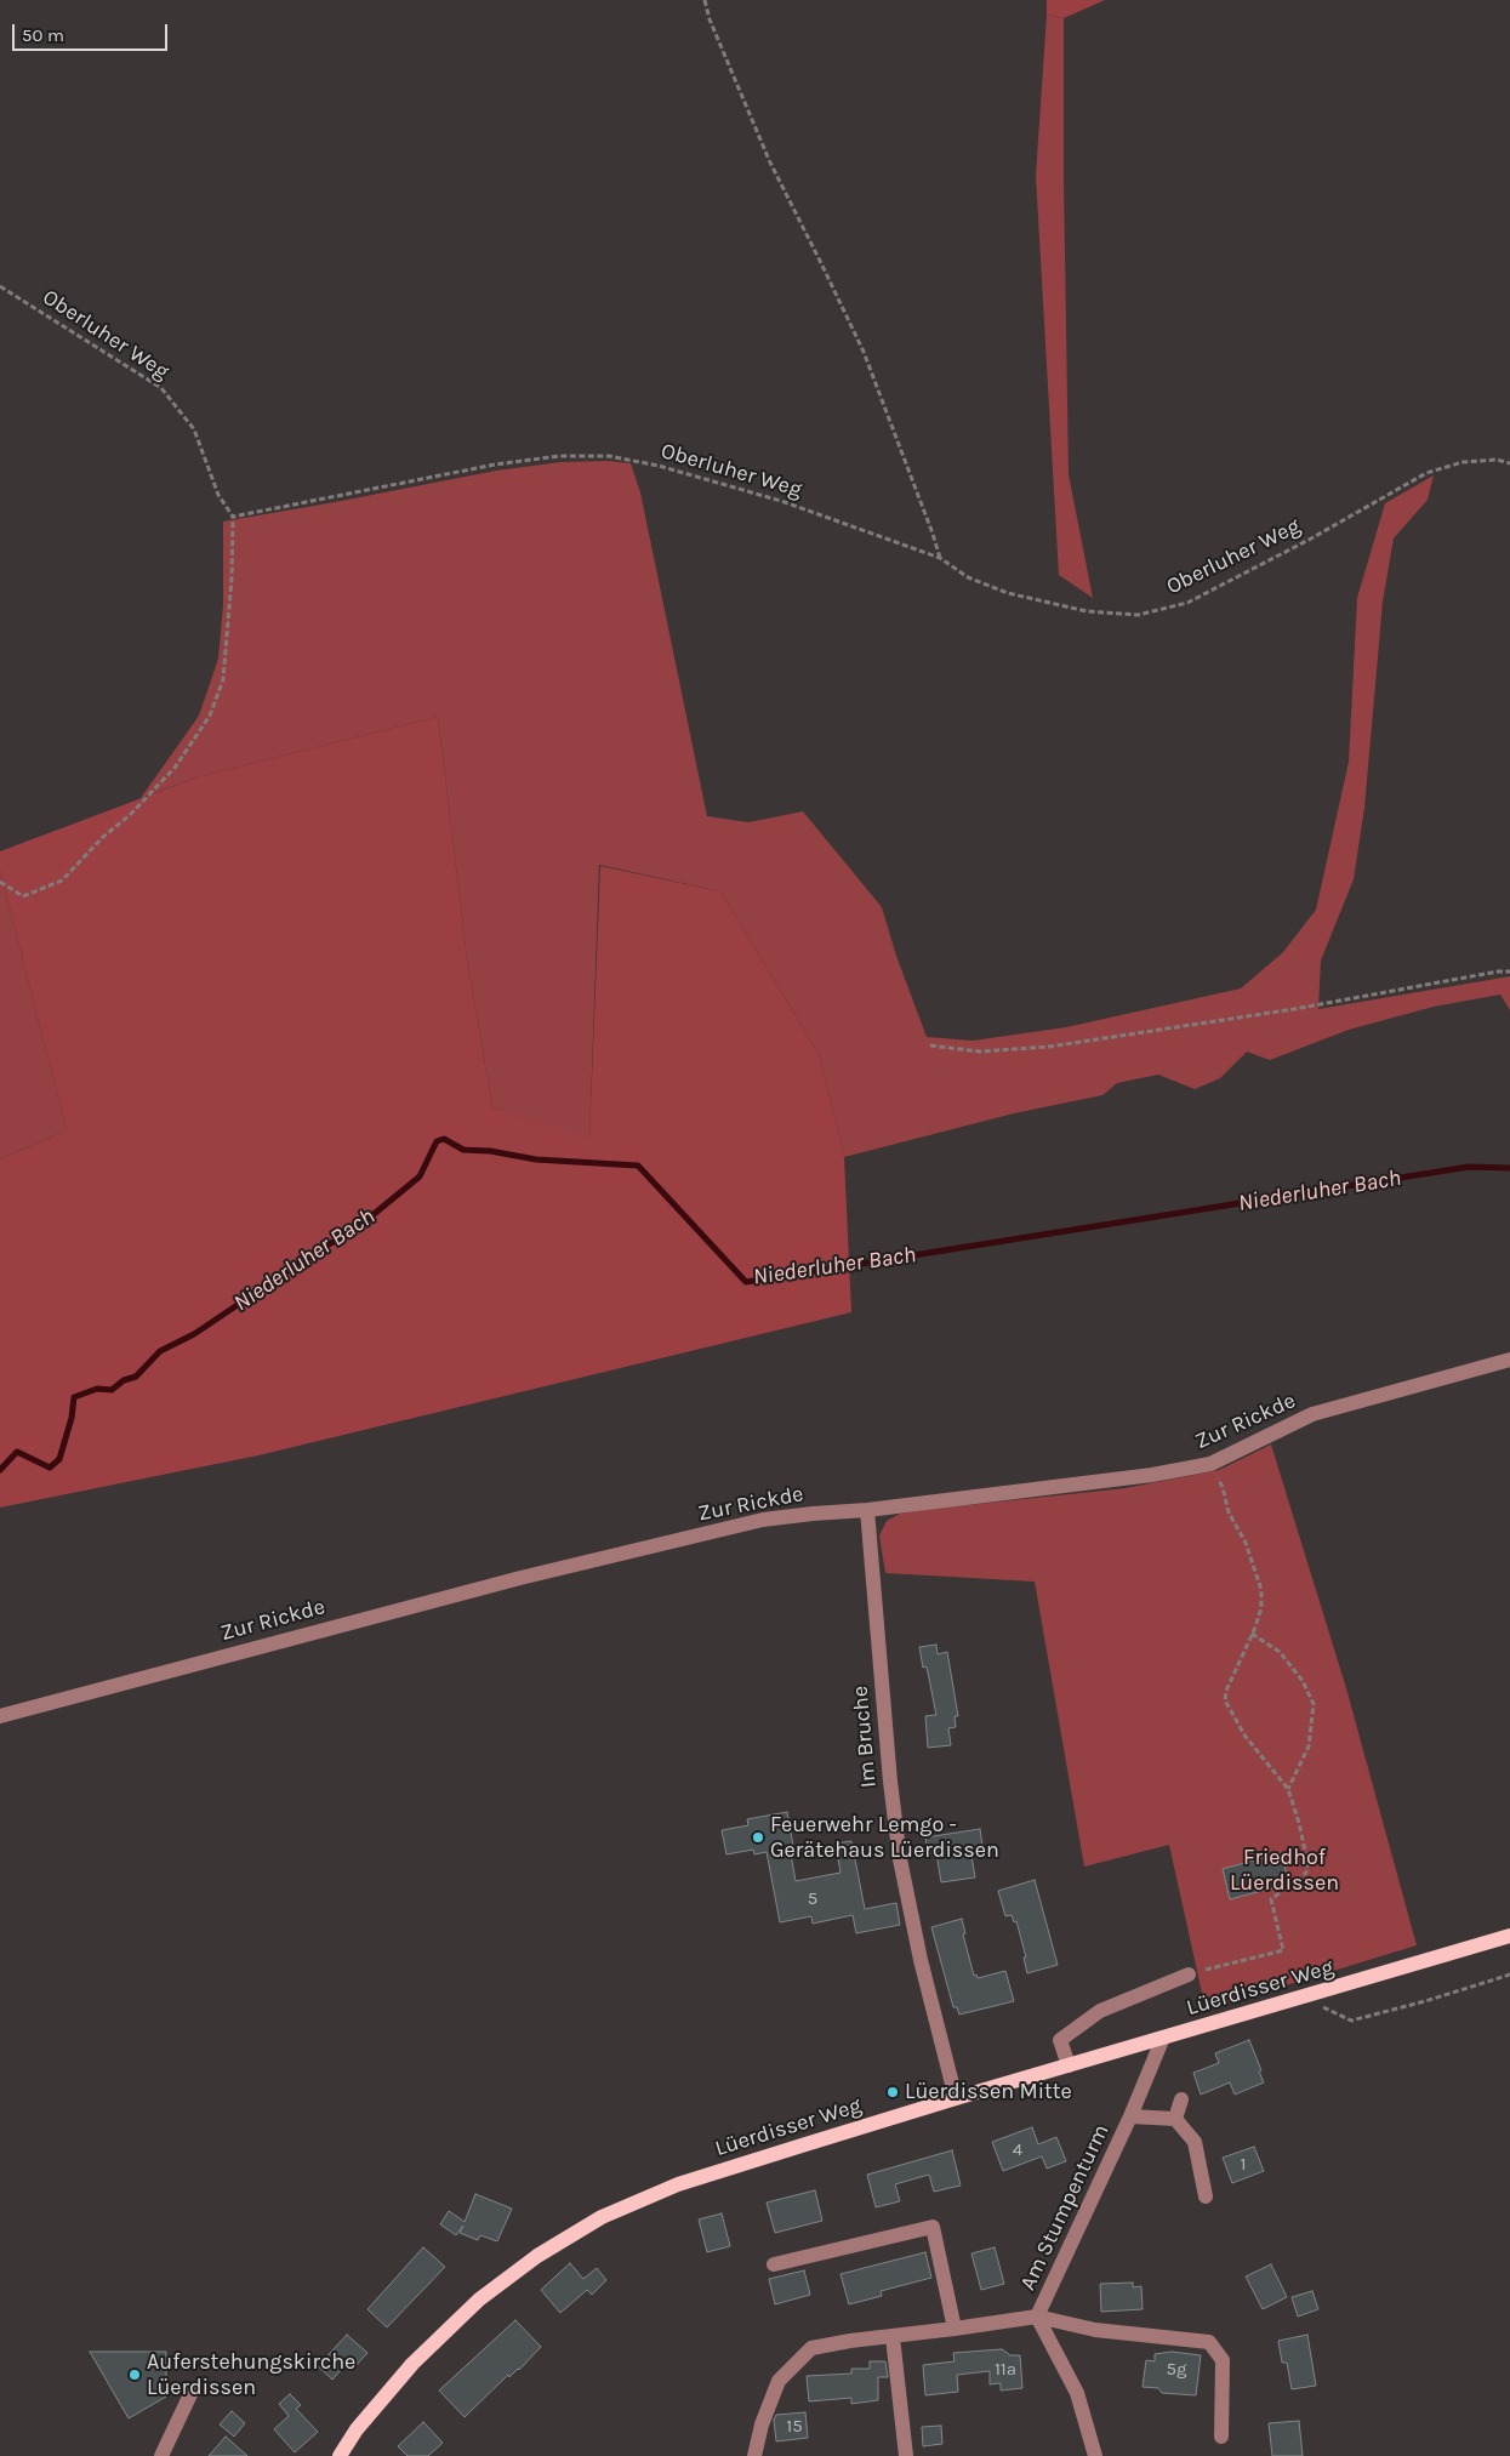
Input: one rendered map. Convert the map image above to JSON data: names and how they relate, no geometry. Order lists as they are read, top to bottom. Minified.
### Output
{"streets":{"main road":["Lüerdisser Weg"],"street":["Zur Rickde","Im Bruche","Am Stumpenturm"],"path":["Oberluher Weg"]},"crossings":[["Zur Rickde","Im Bruche"],["Im Bruche","Lüerdisser Weg"],["Lüerdisser Weg","Am Stumpenturm"]],"water":["Niederluher Bach"],"parks":["Friedhof Lüerdissen"],"places":["Feuerwehr Lemgo - Gerätehaus Lüerdissen","Lüerdissen Mitte","Auferstehungskirche Lüerdissen"],"house_numbers":["5","4","1","11a","5g","15"],"scale_bar":"50 m"}
